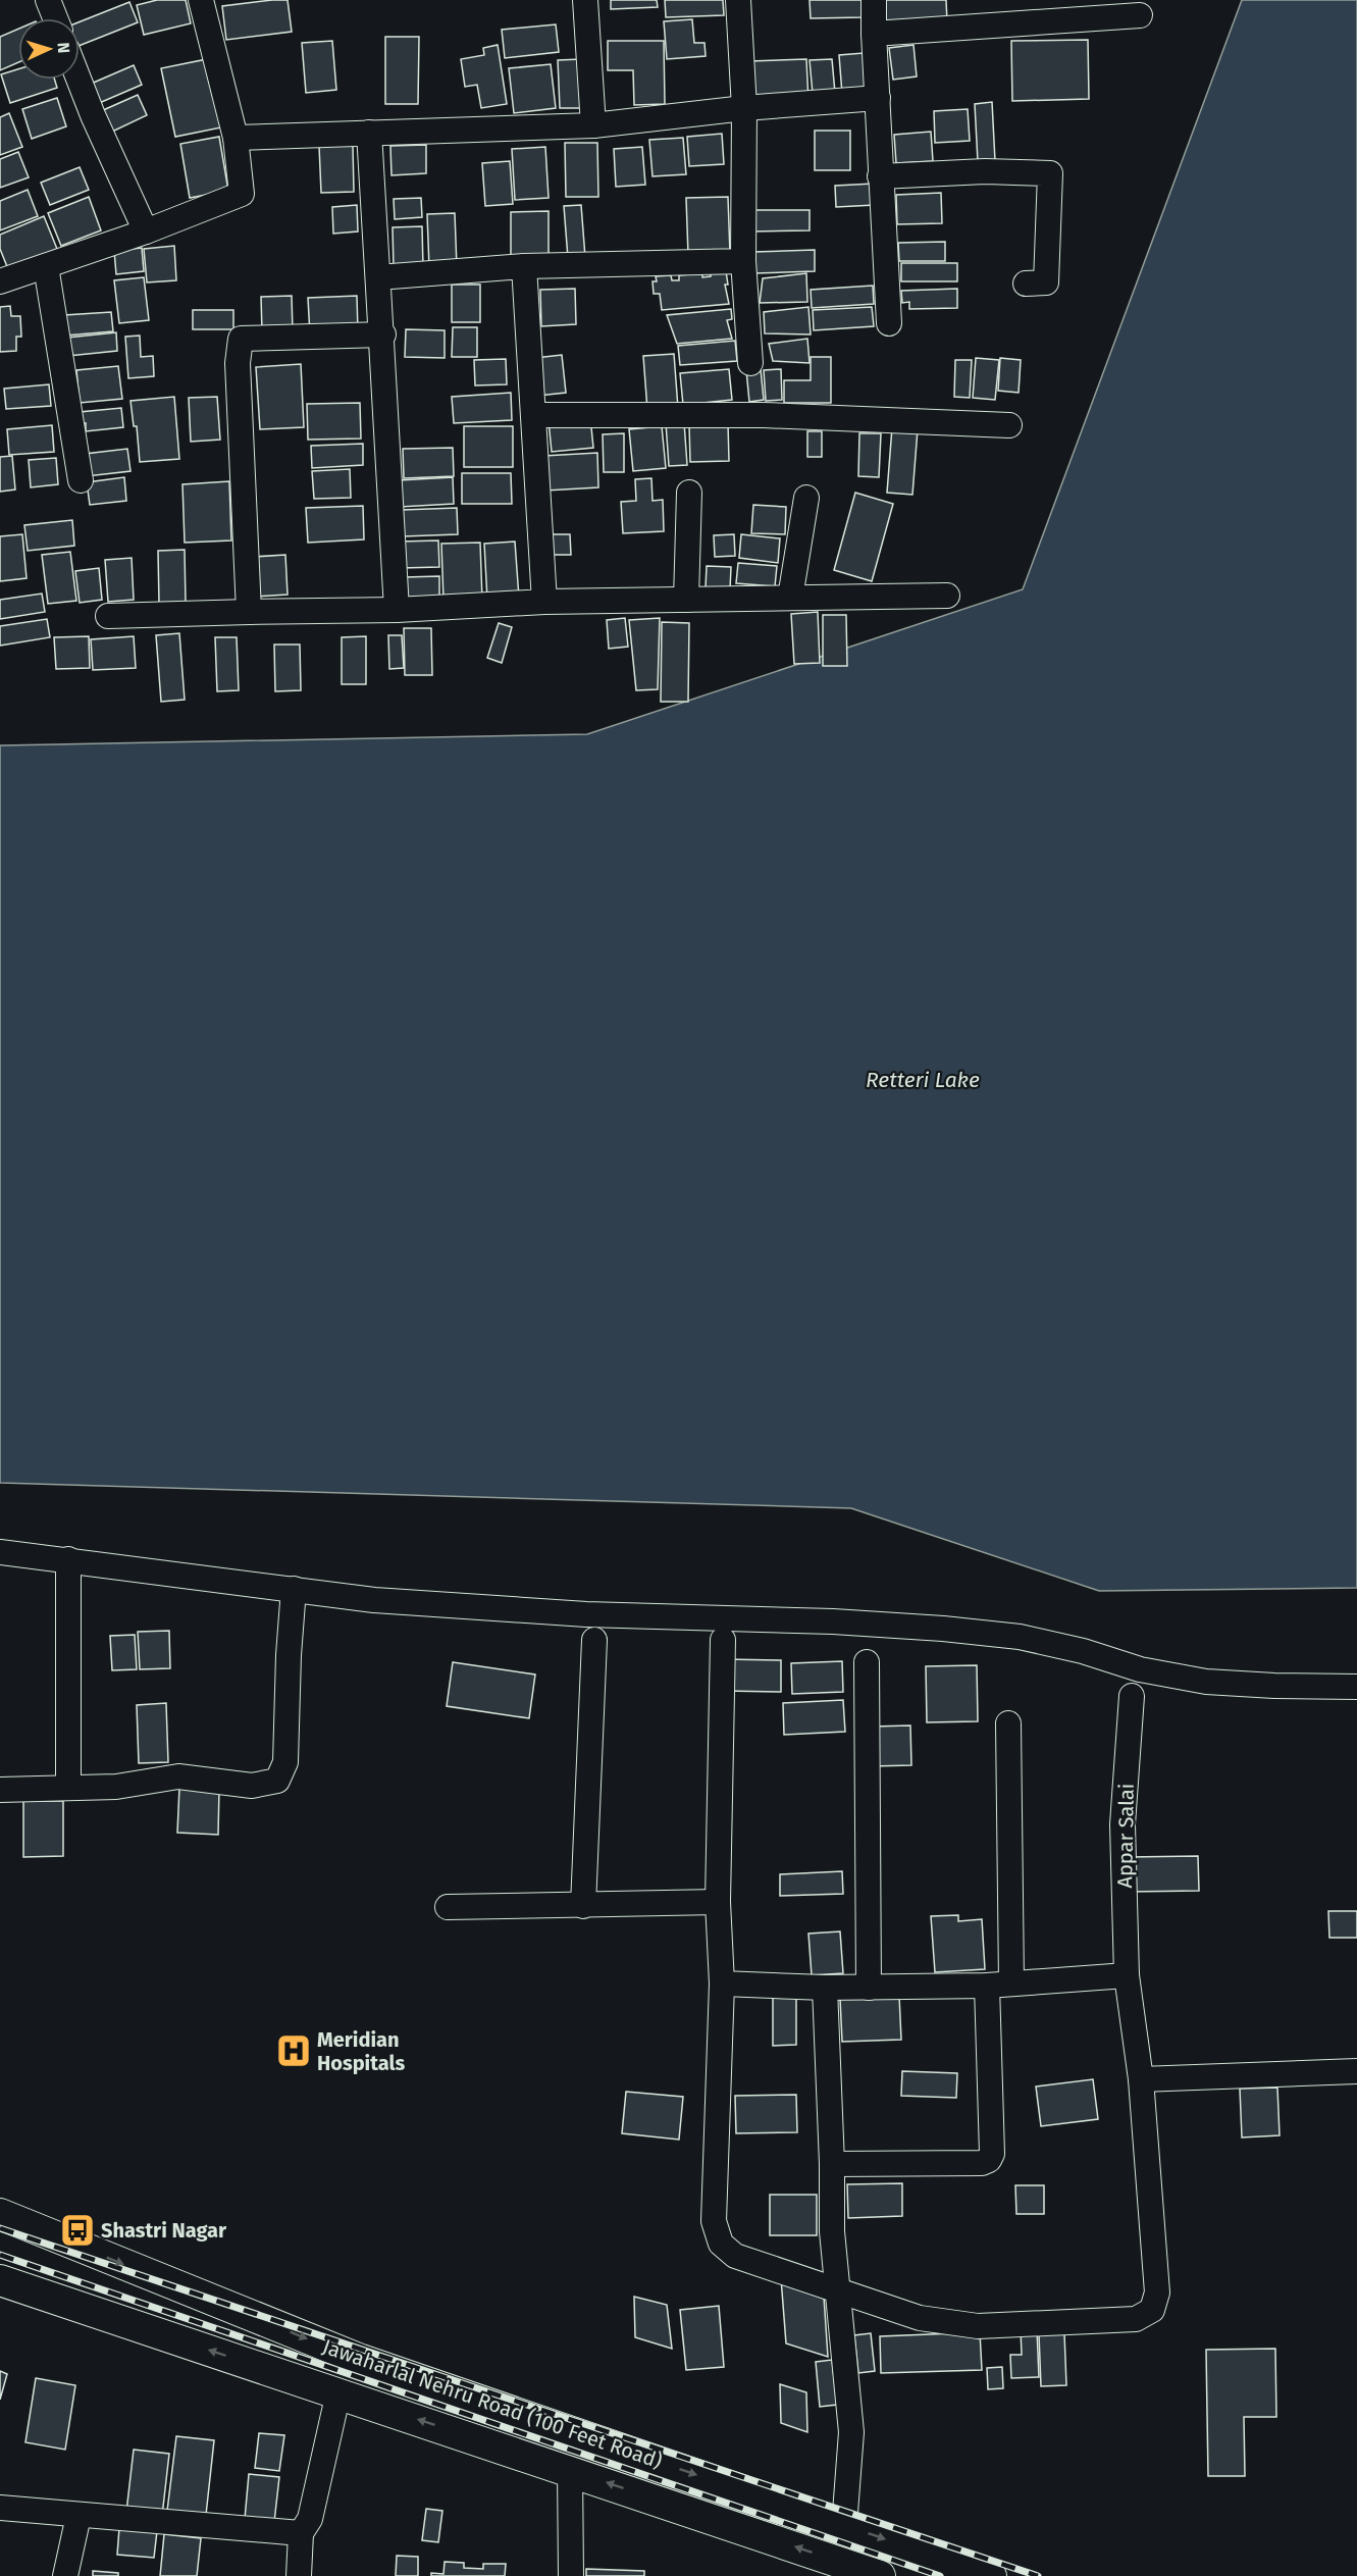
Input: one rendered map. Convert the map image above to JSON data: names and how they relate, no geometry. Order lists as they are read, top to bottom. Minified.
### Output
{"streets":{"main road":["Jawaharlal Nehru Road (100 Feet Road)"],"street":["Appar Salai"]},"water":["Retteri Lake"],"places":{"hospital":["Meridian Hospitals"],"bus stop":["Shastri Nagar"]},"north":"right"}
